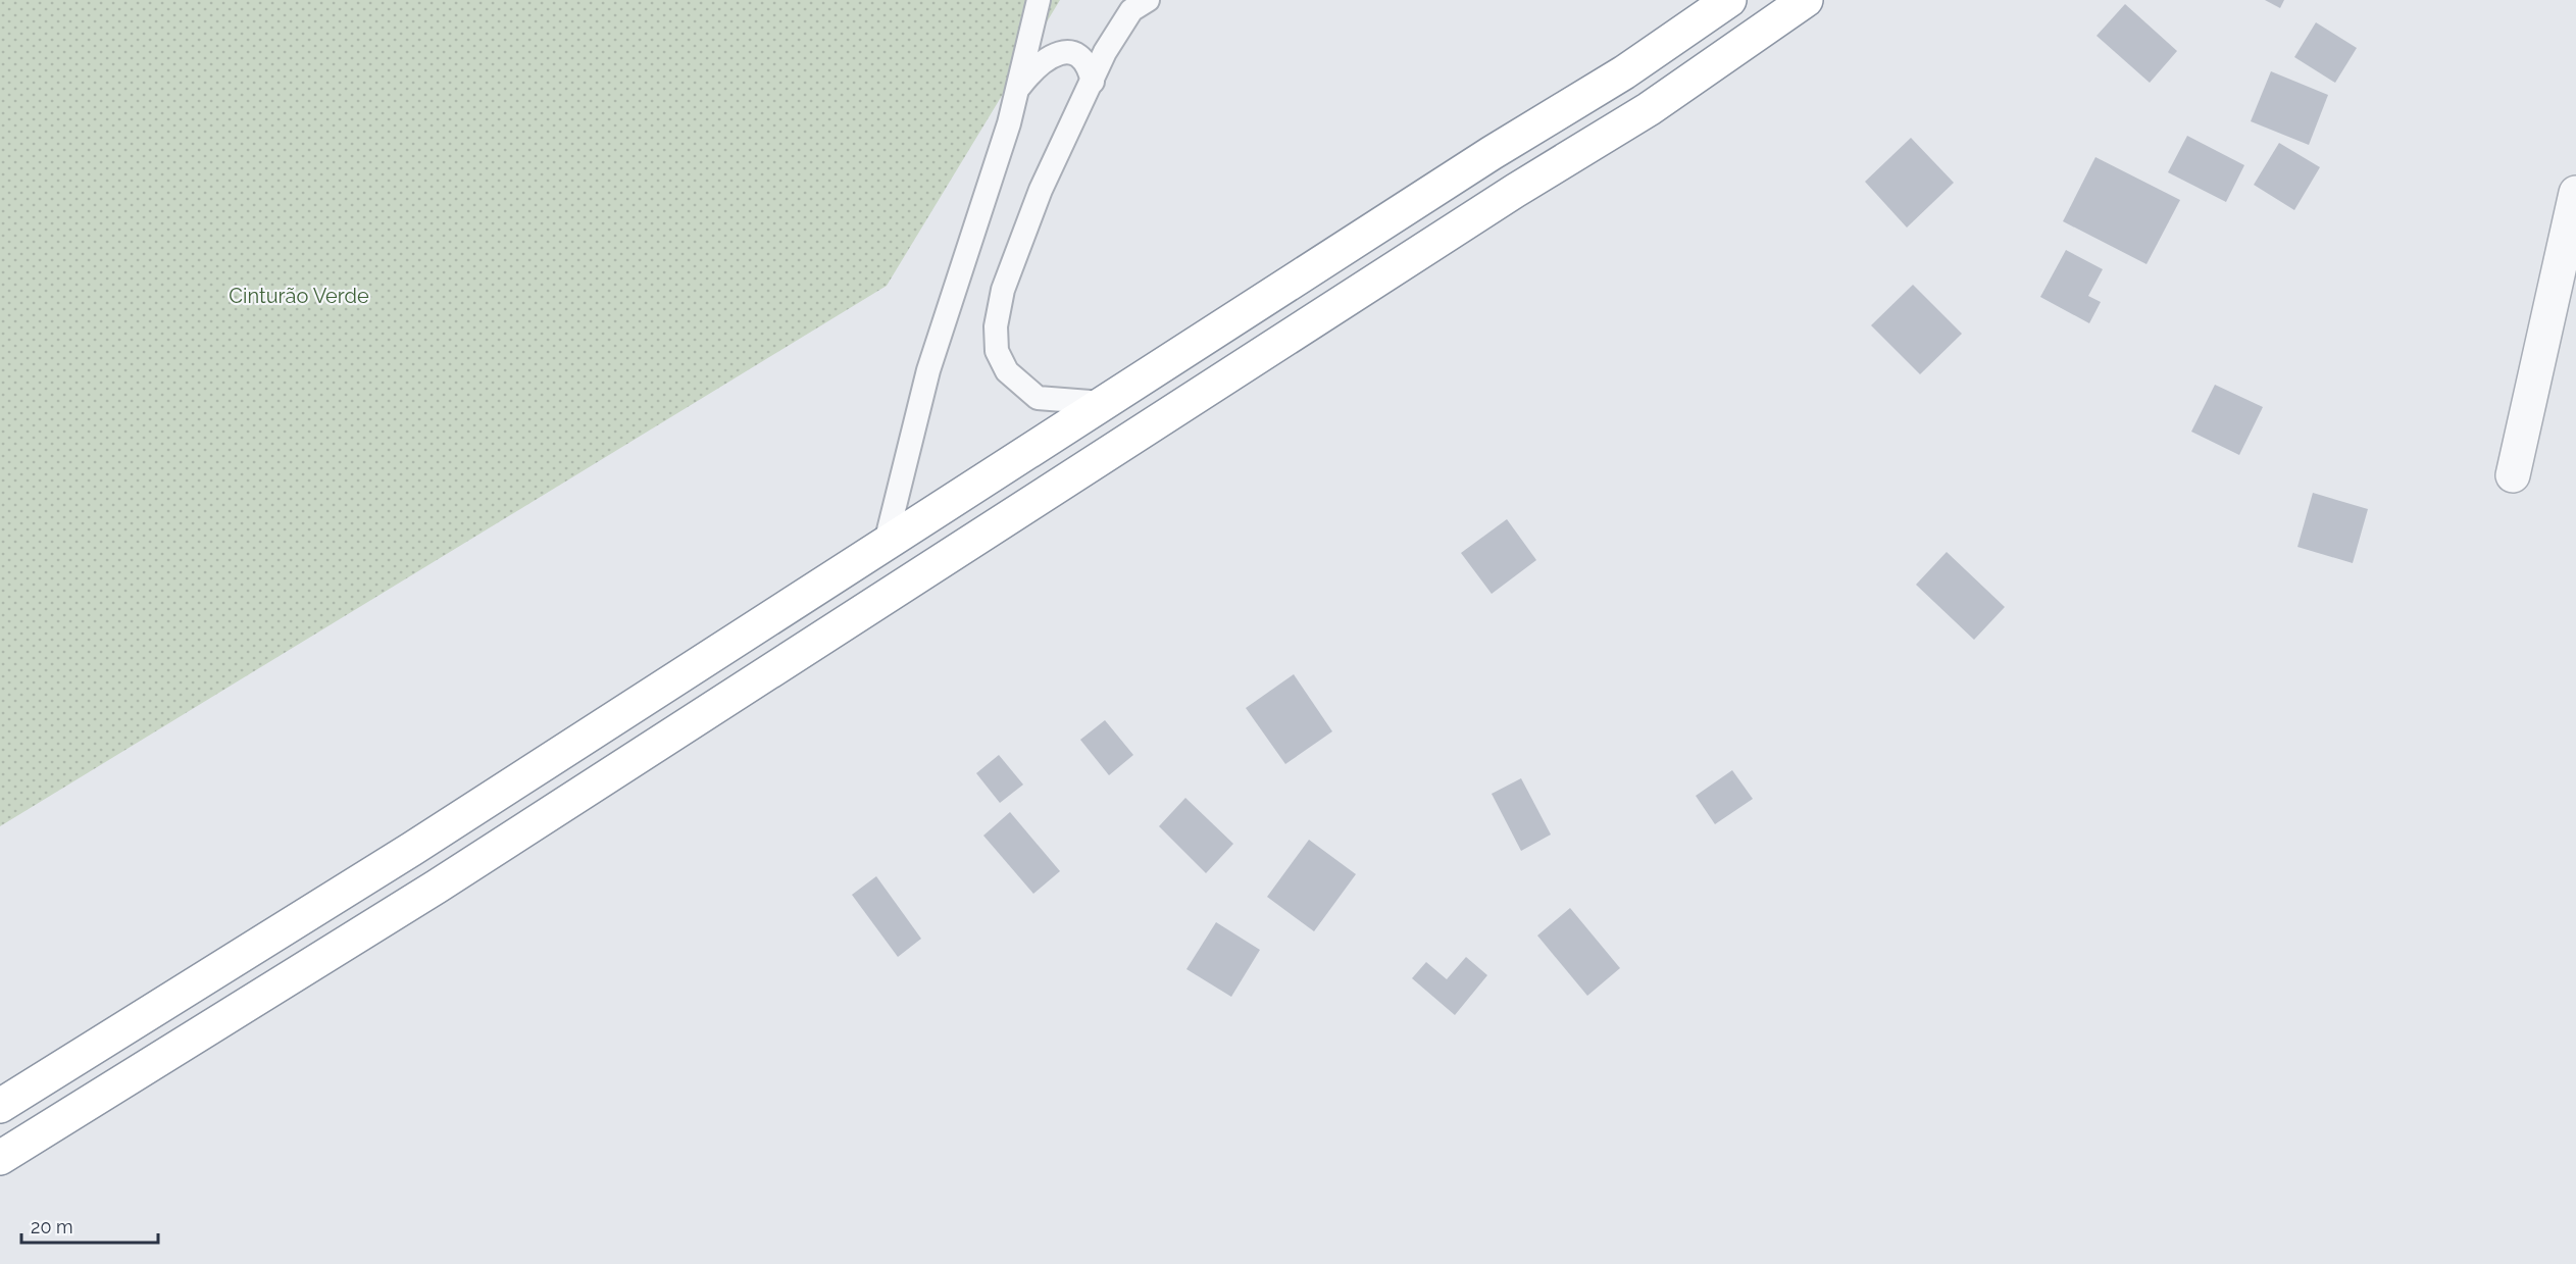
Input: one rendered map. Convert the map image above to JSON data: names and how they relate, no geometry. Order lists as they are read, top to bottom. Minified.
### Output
{"parks":["Cinturão Verde"],"scale_bar":"20 m"}
